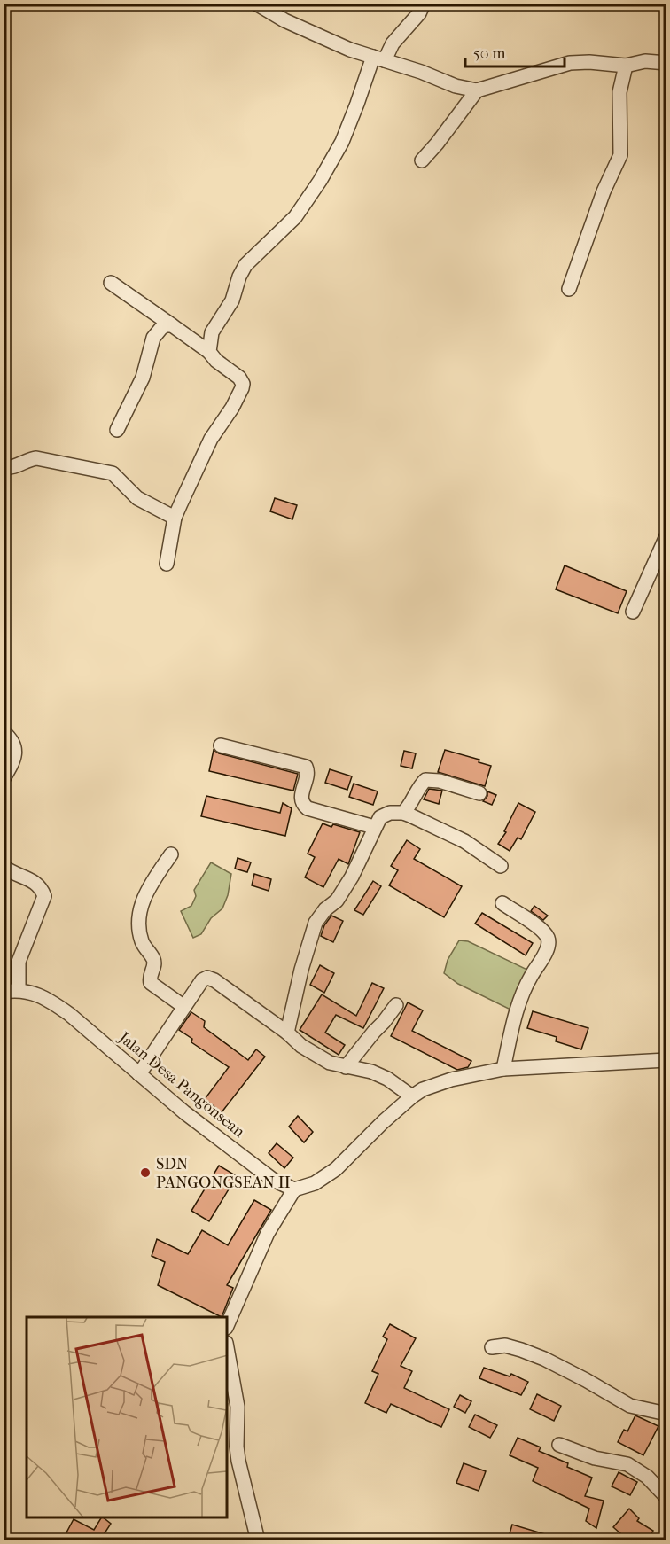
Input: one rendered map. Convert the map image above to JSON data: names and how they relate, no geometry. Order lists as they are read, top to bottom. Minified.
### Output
{"streets":{"street":["Jalan Desa Pangonsean"]},"places":["SDN PANGONGSEAN II"],"scale_bar":"50 m"}
